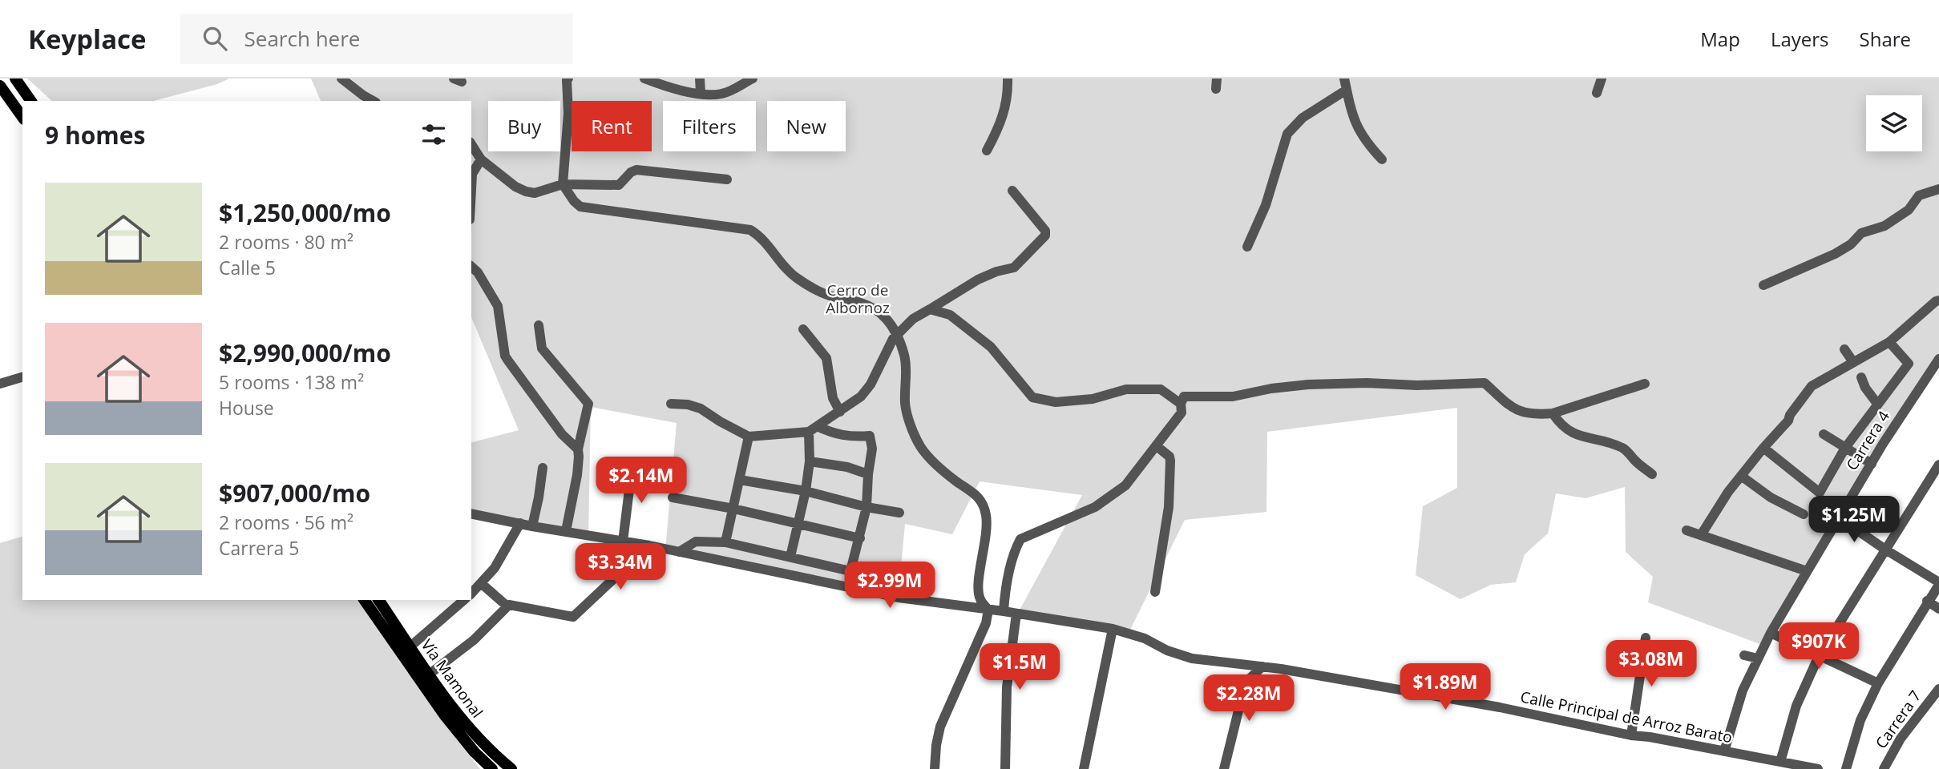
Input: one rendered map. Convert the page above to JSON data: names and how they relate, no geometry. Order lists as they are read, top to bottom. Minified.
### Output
{"streets":{"main road":["Vía Mamonal"],"street":["Carrera 4","Calle Principal de Arroz Barato","Carrera 7"]},"crossings":[["Carrera 4","Calle Principal de Arroz Barato"]],"parks":["Cerro de Albornoz"],"page":{"header":"Keyplace","search":"Search here","nav":["Map","Layers","Share"],"chip":["Buy","Rent","Filters","New"],"heading":"9 homes","list":[{"name":"$1,250,000/mo","note":"2 rooms · 80 m² · Calle 5"},{"name":"$2,990,000/mo","note":"5 rooms · 138 m² · House"},{"name":"$907,000/mo","note":"2 rooms · 56 m² · Carrera 5"}],"price":["$2.14M","$1.25M","$3.34M","$2.99M","$907K","$3.08M","$1.5M","$1.89M","$2.28M"]}}
